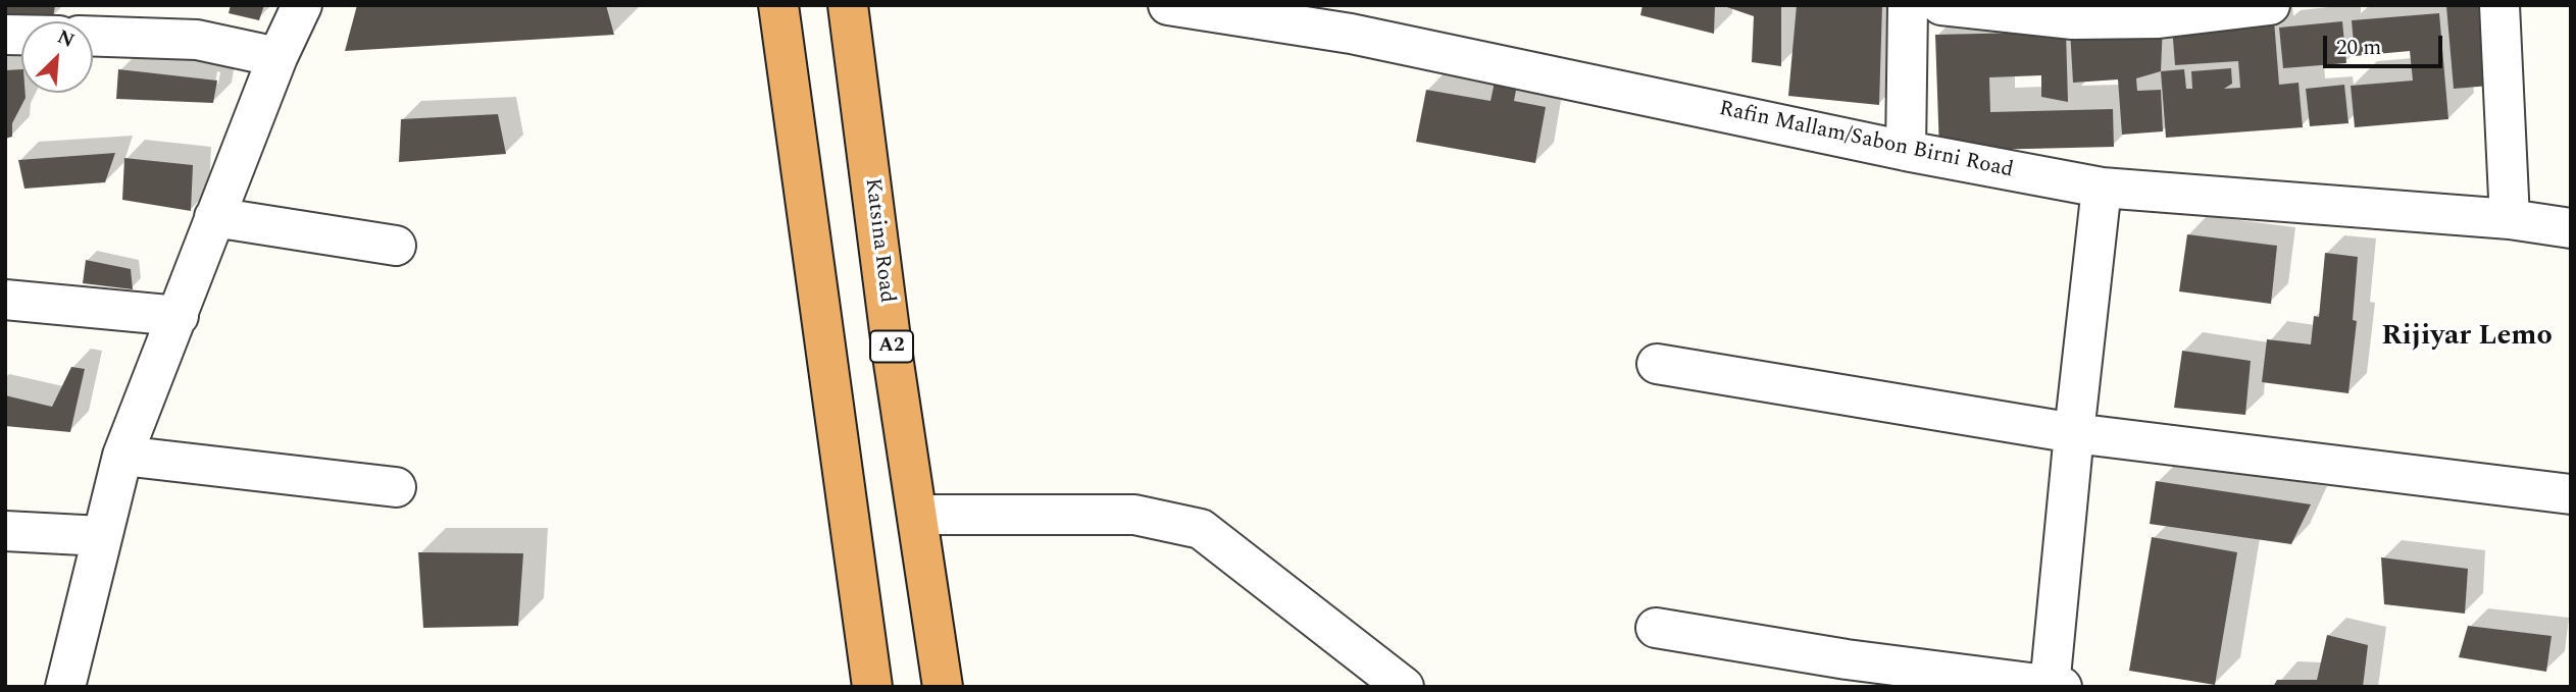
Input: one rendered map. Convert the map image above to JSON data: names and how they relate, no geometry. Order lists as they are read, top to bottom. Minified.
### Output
{"streets":{"highway":["Katsina Road","A2"],"street":["Rafin Mallam/Sabon Birni Road"]},"districts":["Rijiyar Lemo"],"scale_bar":"20 m","north":"top right"}
